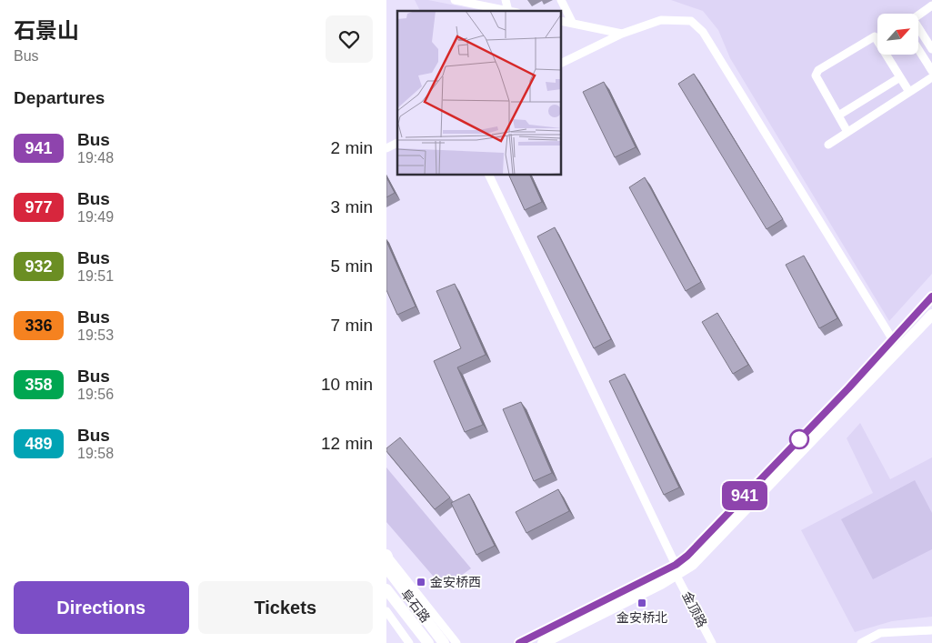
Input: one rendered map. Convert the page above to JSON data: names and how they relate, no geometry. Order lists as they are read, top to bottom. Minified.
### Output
{"streets":{"highway":["阜石路"],"street":["金顶路"]},"places":{"transit":["金安桥西","金安桥北"]},"lines":["bus line 941"],"north":"top right","page":{"heading":[["石景山","Bus"],"Departures"],"on_map":"941","list":[{"mark":"941","name":"Bus","note":"19:48","value":"2 min"},{"mark":"977","name":"Bus","note":"19:49","value":"3 min"},{"mark":"932","name":"Bus","note":"19:51","value":"5 min"},{"mark":"336","name":"Bus","note":"19:53","value":"7 min"},{"mark":"358","name":"Bus","note":"19:56","value":"10 min"},{"mark":"489","name":"Bus","note":"19:58","value":"12 min"}],"buttons":["Directions","Tickets"]}}
